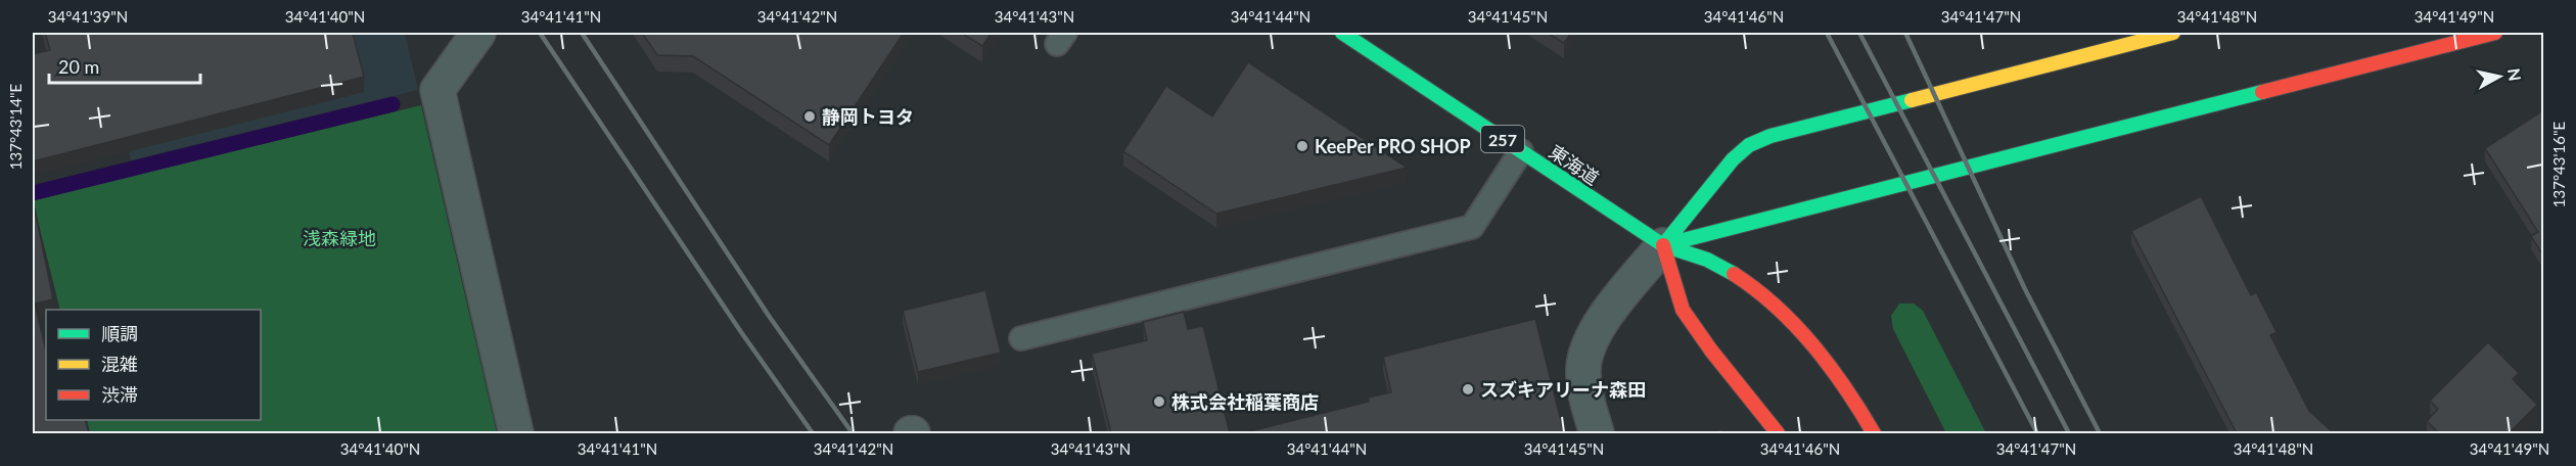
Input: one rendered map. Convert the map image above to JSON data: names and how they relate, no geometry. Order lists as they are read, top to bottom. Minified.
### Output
{"streets":{"main road":["257","東海道"]},"parks":["浅森緑地"],"places":["静岡トヨタ","KeePer PRO SHOP","スズキアリーナ森田","株式会社稲葉商店"],"legend":["順調","混雑","渋滞"],"scale_bar":"20 m","north":"right","coordinates":["34°41'39\"N","34°41'40\"N","34°41'41\"N","34°41'42\"N","34°41'43\"N","34°41'44\"N","34°41'45\"N","34°41'46\"N","34°41'47\"N","34°41'48\"N","34°41'49\"N","137°43'14\"E","137°43'16\"E"]}
